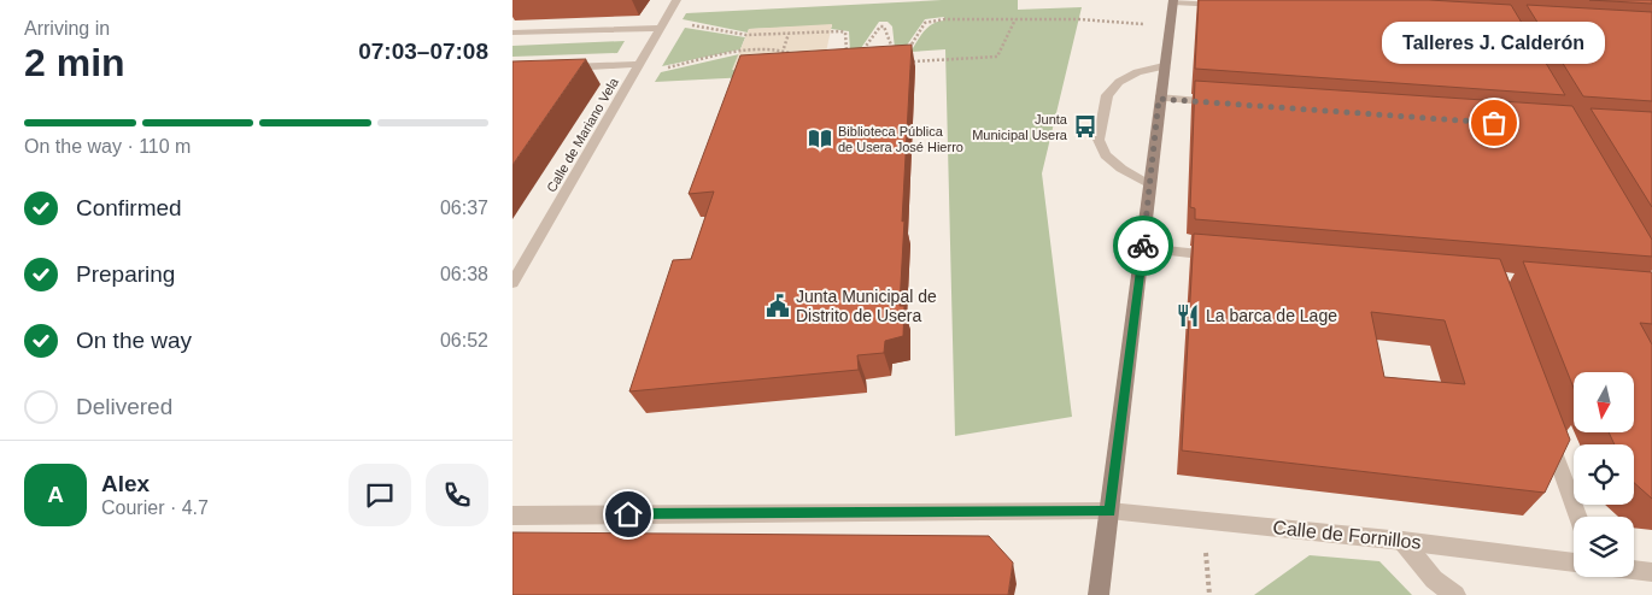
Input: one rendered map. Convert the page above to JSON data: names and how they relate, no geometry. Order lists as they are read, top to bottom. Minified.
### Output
{"streets":{"street":["Calle de Mariano Vela","Calle de Fornillos"]},"places":{"other":["Talleres J. Calderón"],"bus stop":["Junta Municipal Usera"],"library":["Biblioteca Pública de Usera José Hierro"],"public building":["Junta Municipal de Distrito de Usera"],"restaurant":["La barca de Lage"]},"north":"bottom","page":{"heading":["2 min","Arriving in","07:03–07:08"],"panel":["Alex","Courier · 4.7"],"bubble":"Talleres J. Calderón","bar":"On the way · 110 m","list":[["Confirmed","06:37"],["Preparing","06:38"],["On the way","06:52"],"Delivered"],"round":"A"}}
